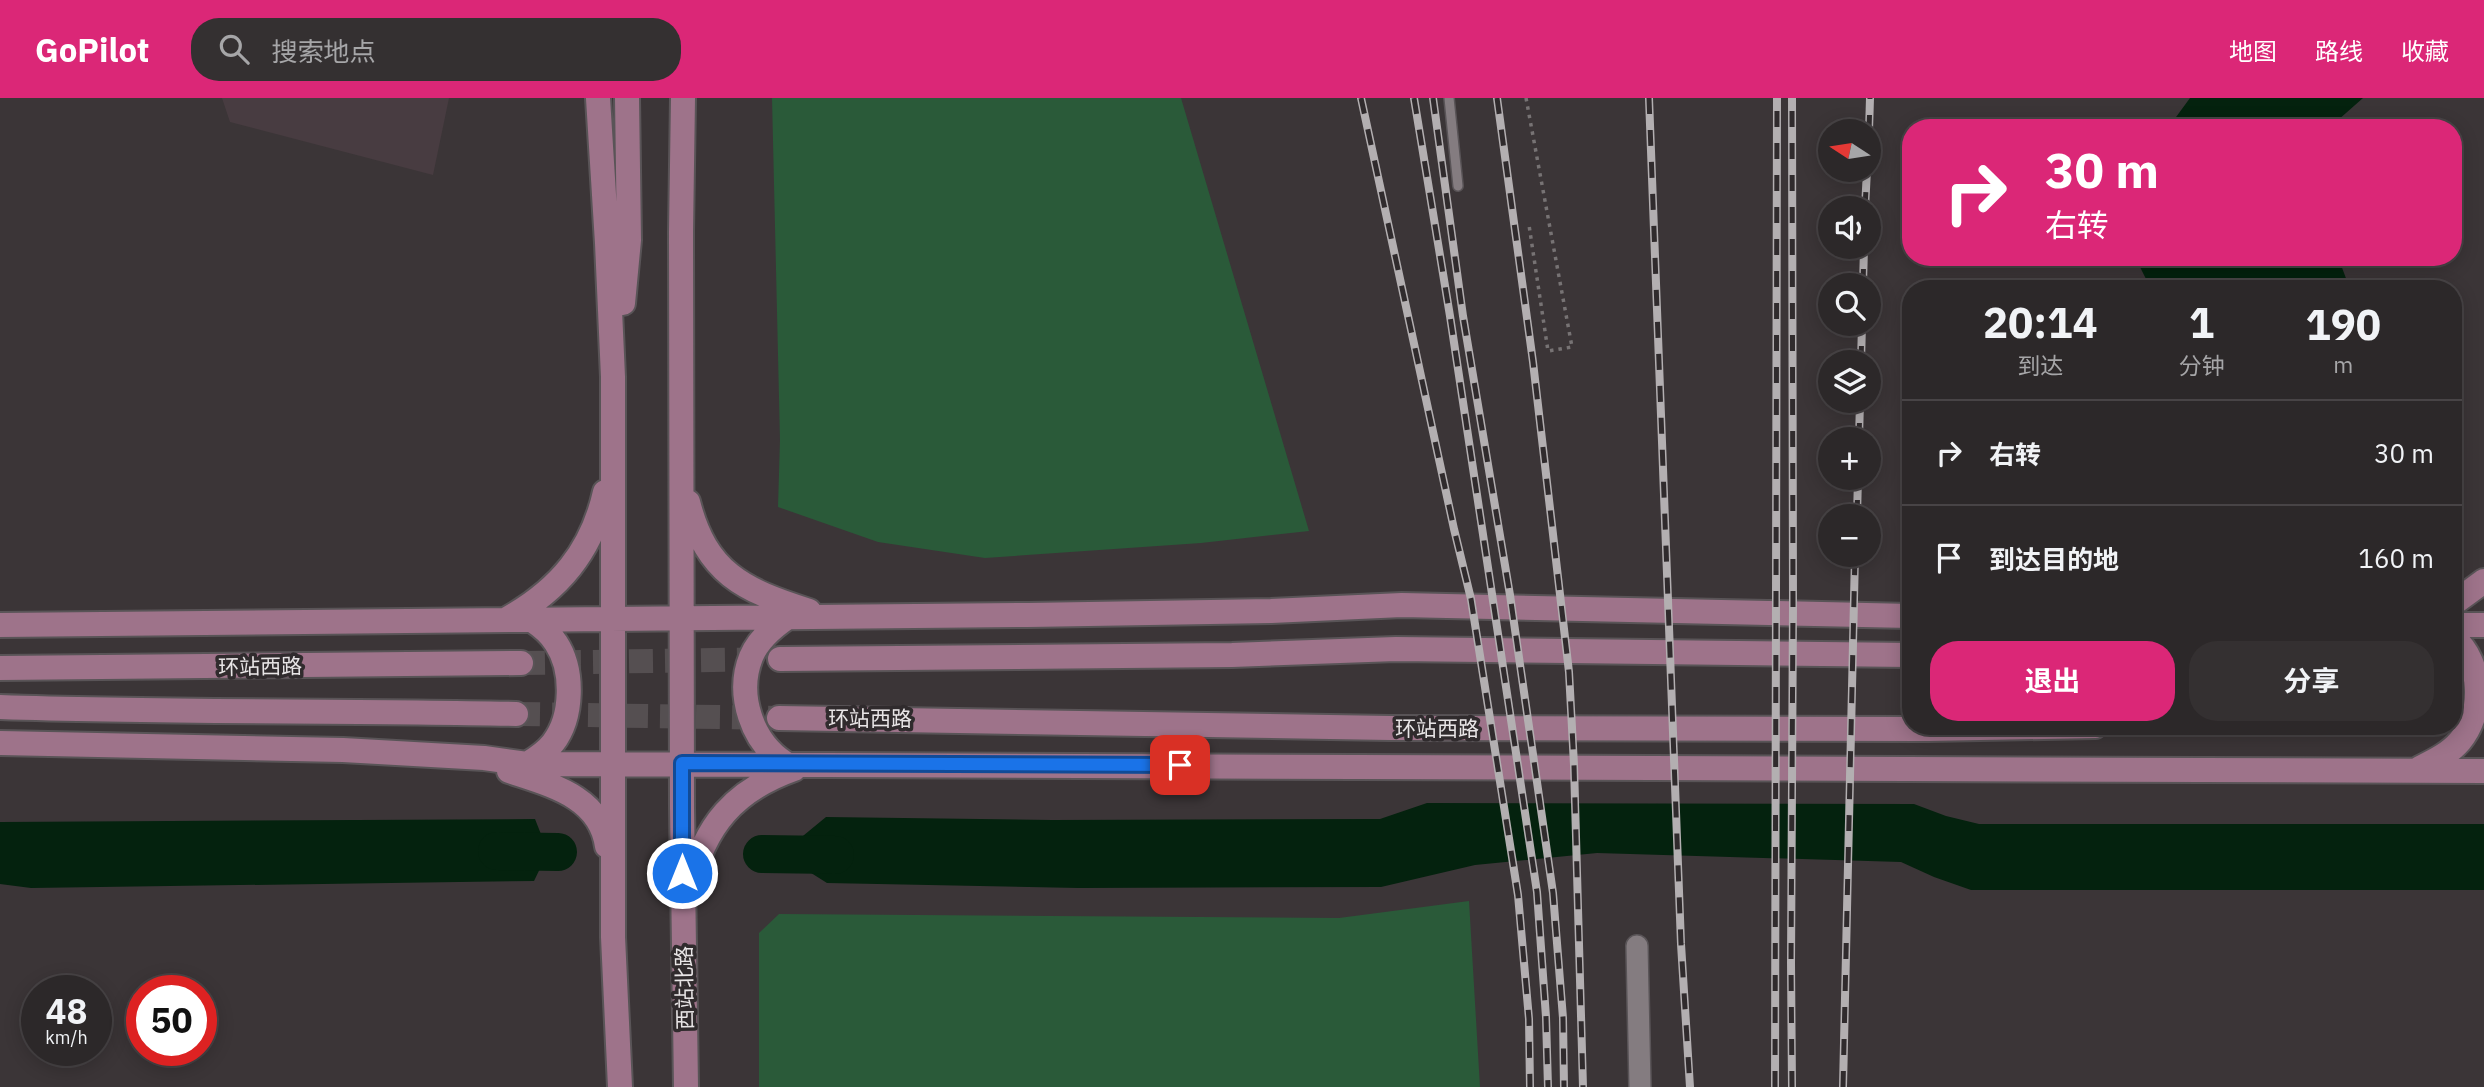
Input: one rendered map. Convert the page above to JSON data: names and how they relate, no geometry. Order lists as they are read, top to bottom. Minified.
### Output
{"streets":{"main road":["环站西路","西站北路"]},"north":"left","page":{"header":"GoPilot","search":"搜索地点","nav":["地图","路线","收藏"],"map_buttons":["+","−"],"turn":["30 m","右转"],"eta":["20:14","到达","1","分钟","190","m"],"list":[{"name":"右转","value":"30 m"},{"name":"到达目的地","value":"160 m"}],"buttons":["退出","分享"],"speed":"48 km/h","limit":"50"}}
